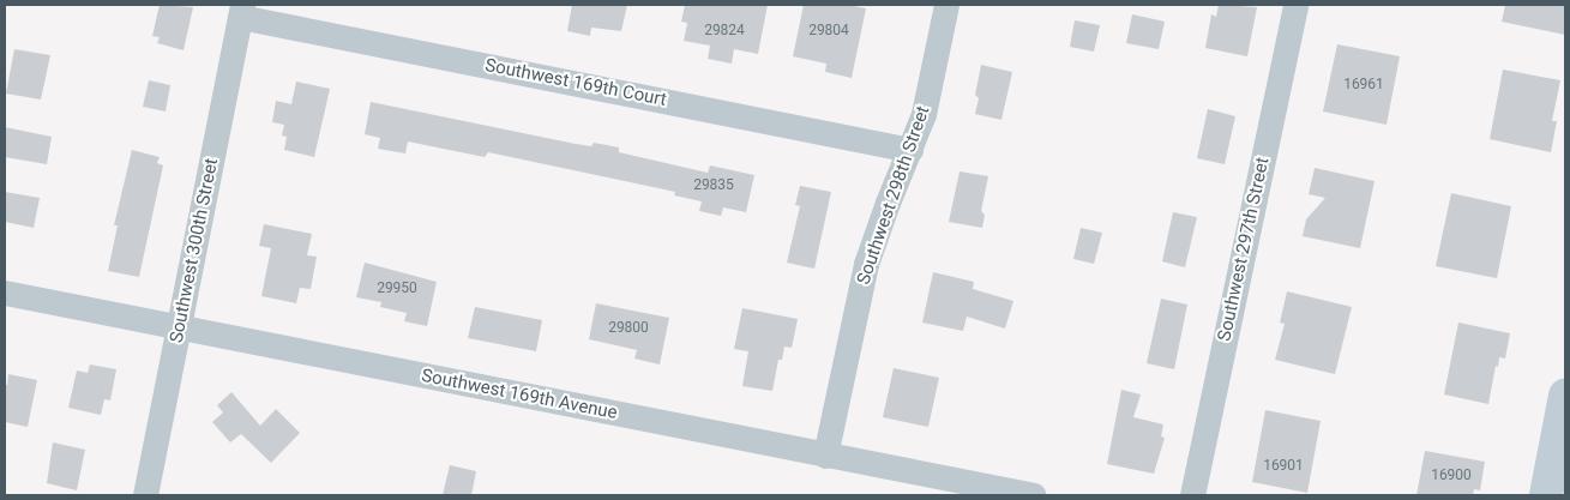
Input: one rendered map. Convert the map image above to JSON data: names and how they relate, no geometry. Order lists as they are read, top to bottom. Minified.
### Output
{"streets":{"street":["Southwest 169th Court","Southwest 298th Street","Southwest 297th Street","Southwest 300th Street","Southwest 169th Avenue"]},"crossings":[["Southwest 169th Court","Southwest 298th Street"],["Southwest 169th Court","Southwest 300th Street"],["Southwest 298th Street","Southwest 169th Avenue"],["Southwest 300th Street","Southwest 169th Avenue"]],"house_numbers":["29824","29804","16961","29835","29950","29800","16901","16900"]}
